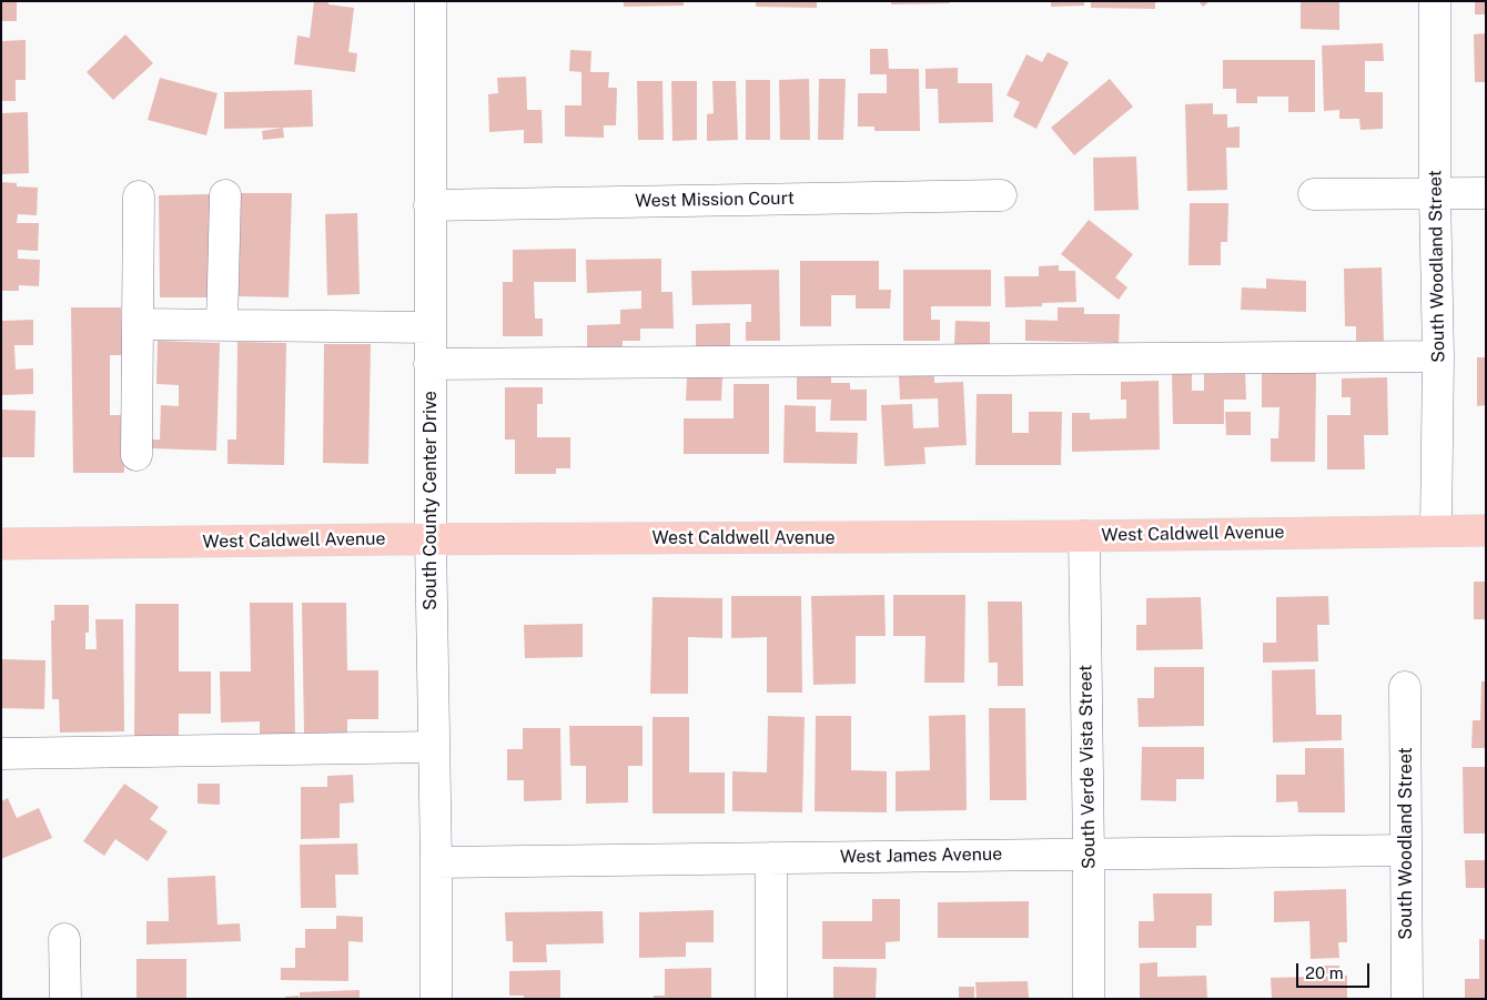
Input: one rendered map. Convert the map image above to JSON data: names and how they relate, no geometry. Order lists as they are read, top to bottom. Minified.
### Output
{"streets":{"main road":["West Caldwell Avenue"],"street":["West Mission Court","South Woodland Street","South County Center Drive","South Verde Vista Street","West James Avenue"]},"crossings":[["West Mission Court","South County Center Drive"],["South Woodland Street","West Caldwell Avenue"],["South Woodland Street","West James Avenue"],["South County Center Drive","West Caldwell Avenue"],["South County Center Drive","West James Avenue"],["West Caldwell Avenue","South Verde Vista Street"],["South Verde Vista Street","West James Avenue"]],"scale_bar":"20 m"}
